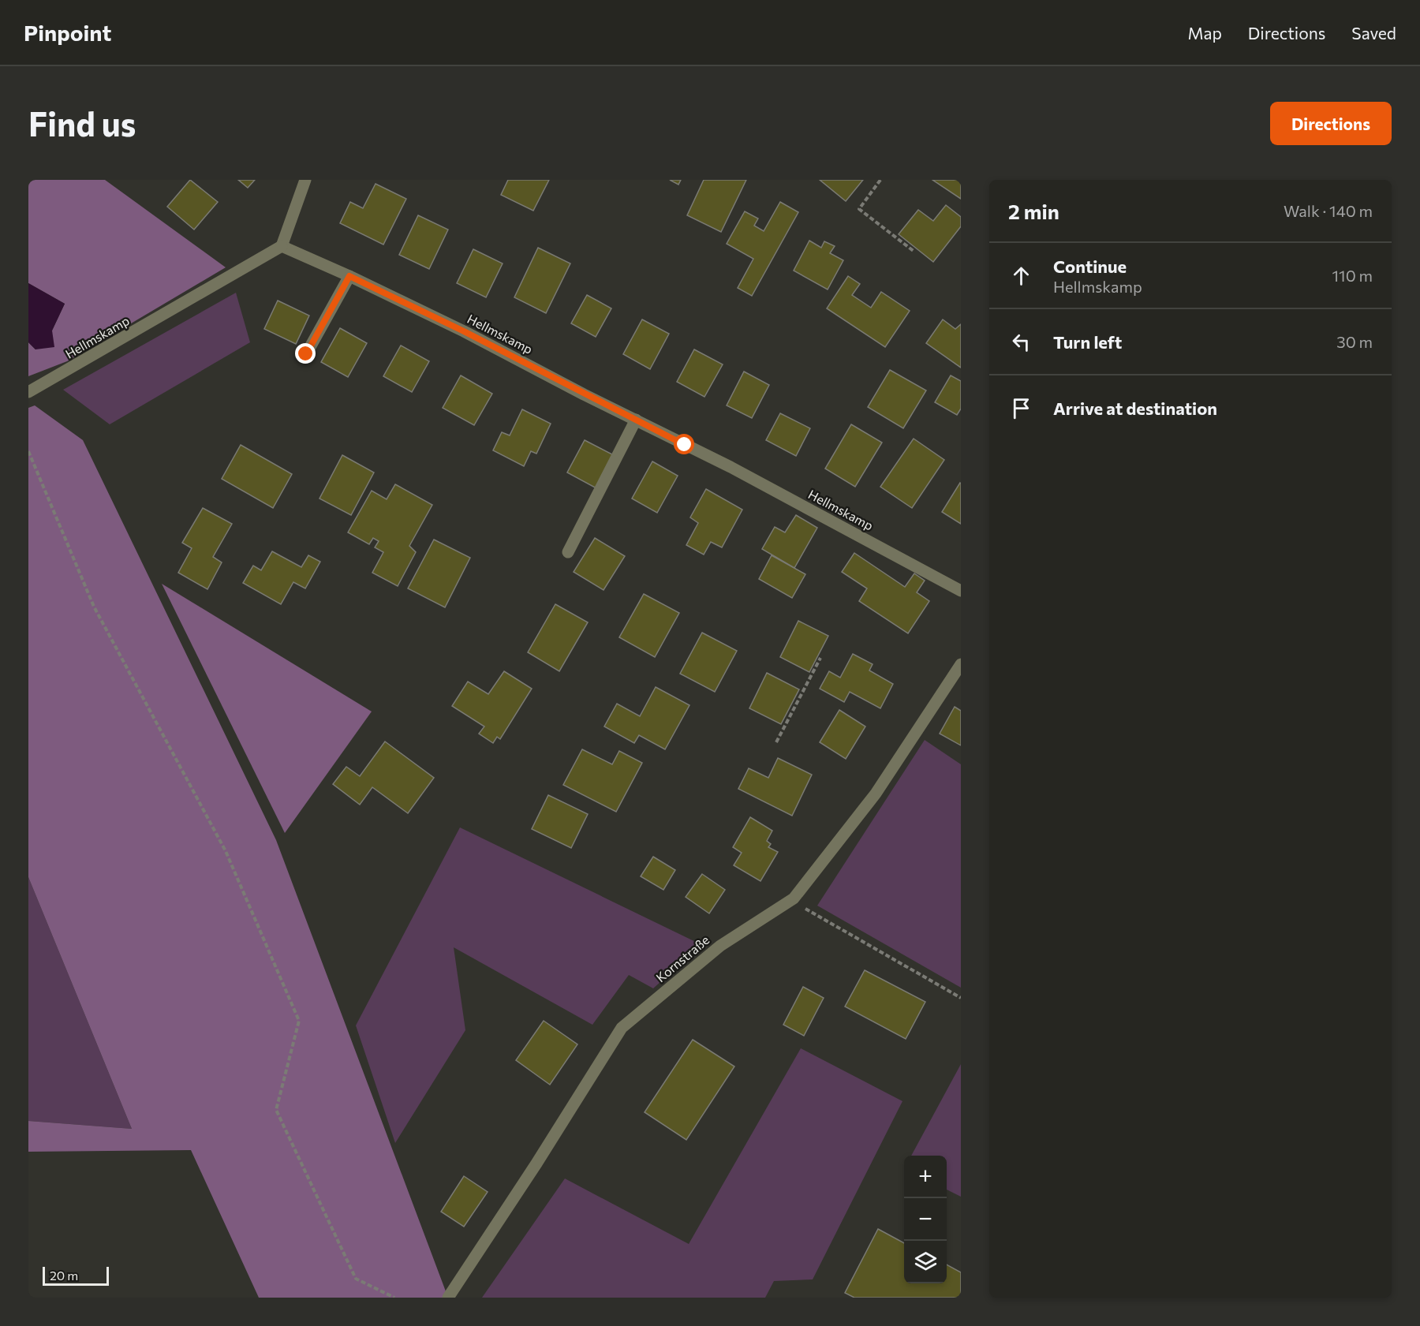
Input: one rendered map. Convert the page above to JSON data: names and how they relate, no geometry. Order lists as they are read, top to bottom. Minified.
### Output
{"streets":{"street":["Hellmskamp","Kornstraße"]},"scale_bar":"20 m","page":{"header":"Pinpoint","nav":["Map","Directions","Saved"],"buttons":"Directions","title":"Find us","heading":["2 min","Walk · 140 m"],"list":[["Continue","Hellmskamp","110 m"],["Turn left","30 m"],"Arrive at destination"],"map_buttons":["+","−"],"scale":"20 m"}}
